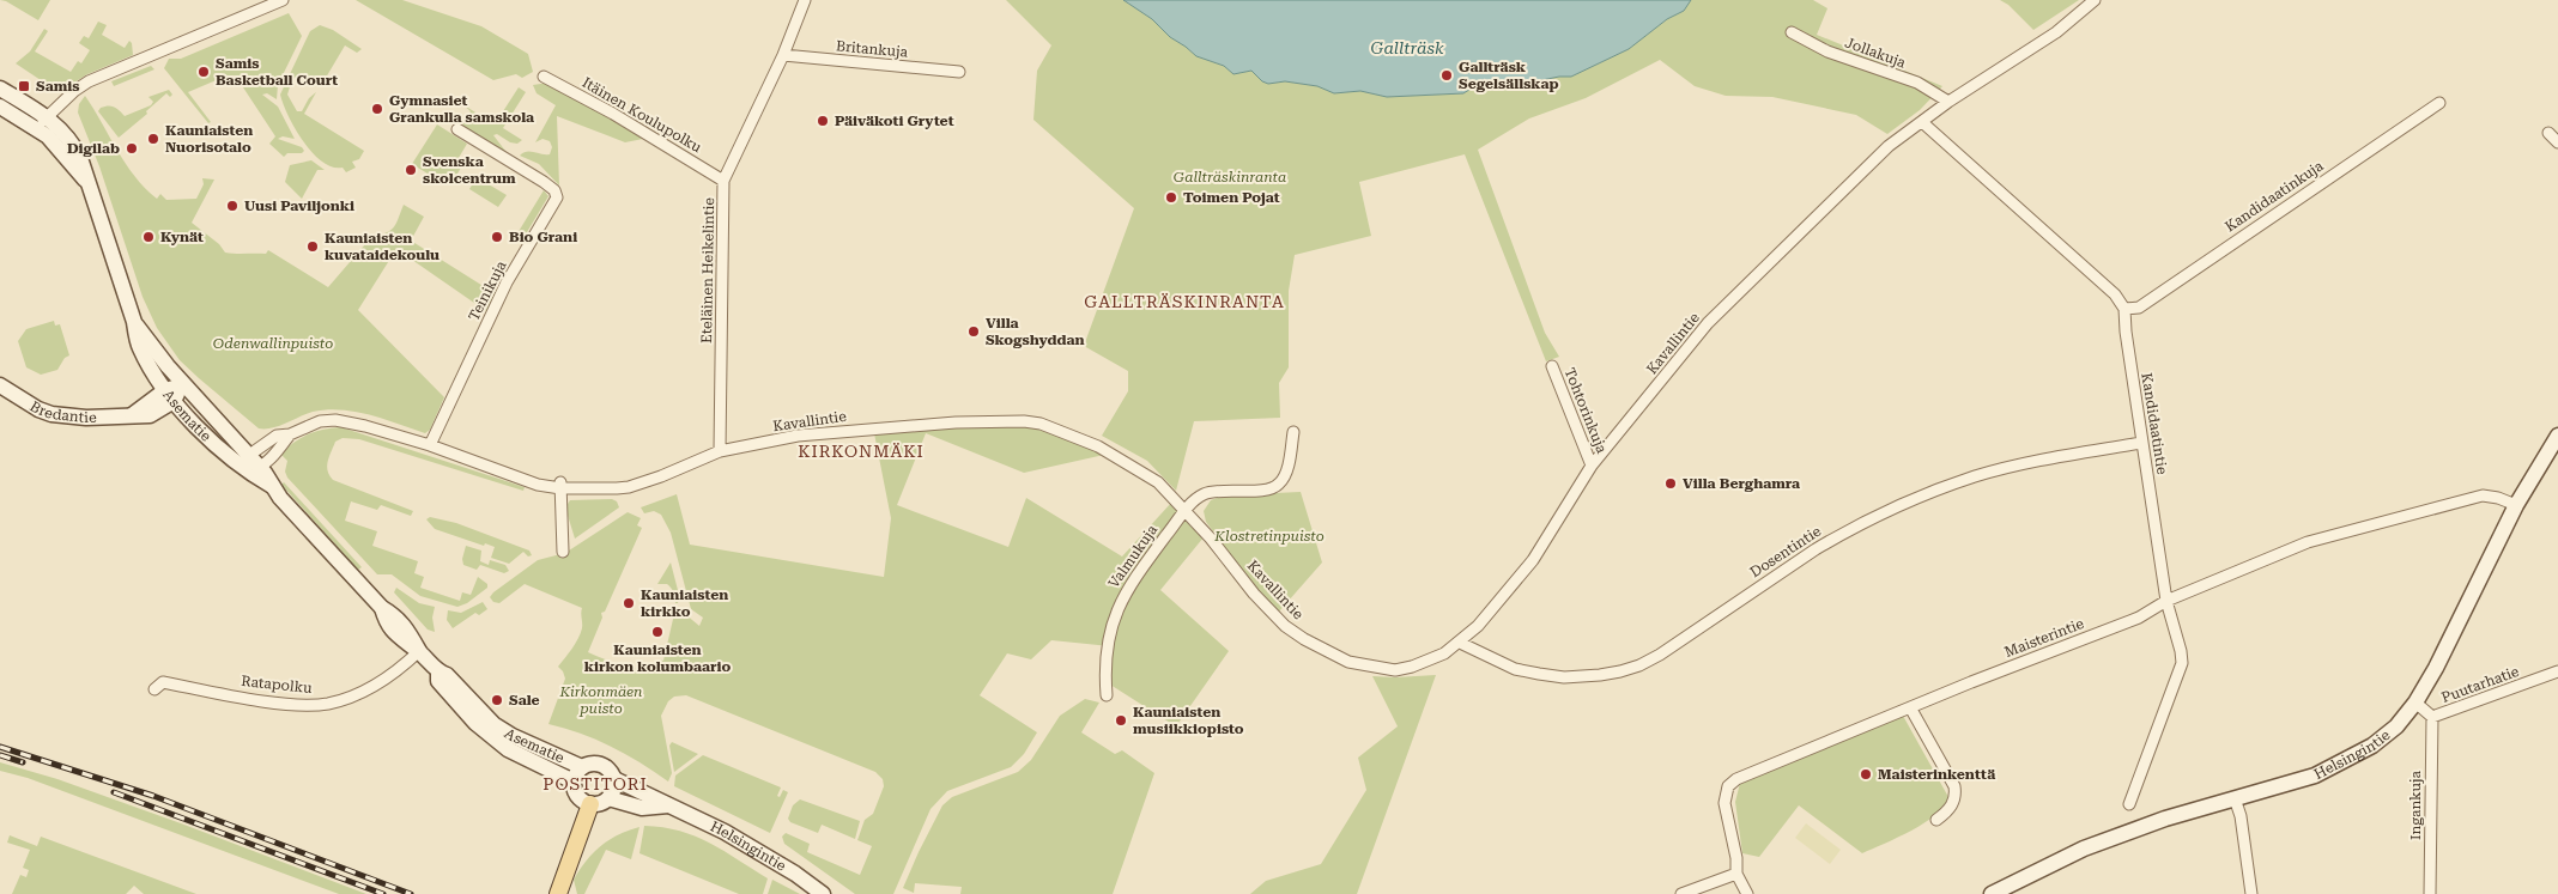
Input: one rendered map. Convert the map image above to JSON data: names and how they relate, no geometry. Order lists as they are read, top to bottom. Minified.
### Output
{"streets":{"main road":["Bredantie","Asematie","Helsingintie"],"street":["Britankuja","Jollakuja","Itäinen Koulupolku","Kandidaatinkuja","Eteläinen Heikelintie","Teinikuja","Kavallintie","Tohtorinkuja","Kandidaatintie","Dosentintie","Valmukuja","Maisterintie","Ratapolku","Puutarhatie","Ingankuja"]},"crossings":[["Britankuja","Eteläinen Heikelintie"],["Jollakuja","Kavallintie"],["Itäinen Koulupolku","Eteläinen Heikelintie"],["Kandidaatinkuja","Kandidaatintie"],["Eteläinen Heikelintie","Kavallintie"],["Teinikuja","Kavallintie"],["Kavallintie","Tohtorinkuja"],["Kavallintie","Asematie"],["Kavallintie","Dosentintie"],["Kavallintie","Valmukuja"],["Bredantie","Asematie"],["Asematie","Ratapolku"],["Asematie","Helsingintie"],["Kandidaatintie","Dosentintie"],["Kandidaatintie","Maisterintie"],["Maisterintie","Helsingintie"],["Puutarhatie","Helsingintie"],["Puutarhatie","Ingankuja"]],"districts":["GALLTRÄSKINRANTA","KIRKONMÄKI","POSTITORI"],"water":["Gallträsk"],"parks":["Gallträskinranta","Odenwallinpuisto","Klostretinpuisto","Kirkonmäen puisto"],"places":{"other":["Samis Basketball Court","Gallträsk Segelsällskap","Gymnasiet Grankulla samskola","Päiväkoti Grytet","Kauniaisten Nuorisotalo","Digilab","Svenska skolcentrum","Toimen Pojat","Uusi Paviljonki","Kynät","Bio Grani","Kauniaisten kuvataidekoulu","Villa Skogshyddan","Villa Berghamra","Kauniaisten kirkko","Kauniaisten kirkon kolumbaario","Sale","Kauniaisten musiikkiopisto","Maisterinkenttä"],"transit":["Samis"]}}
